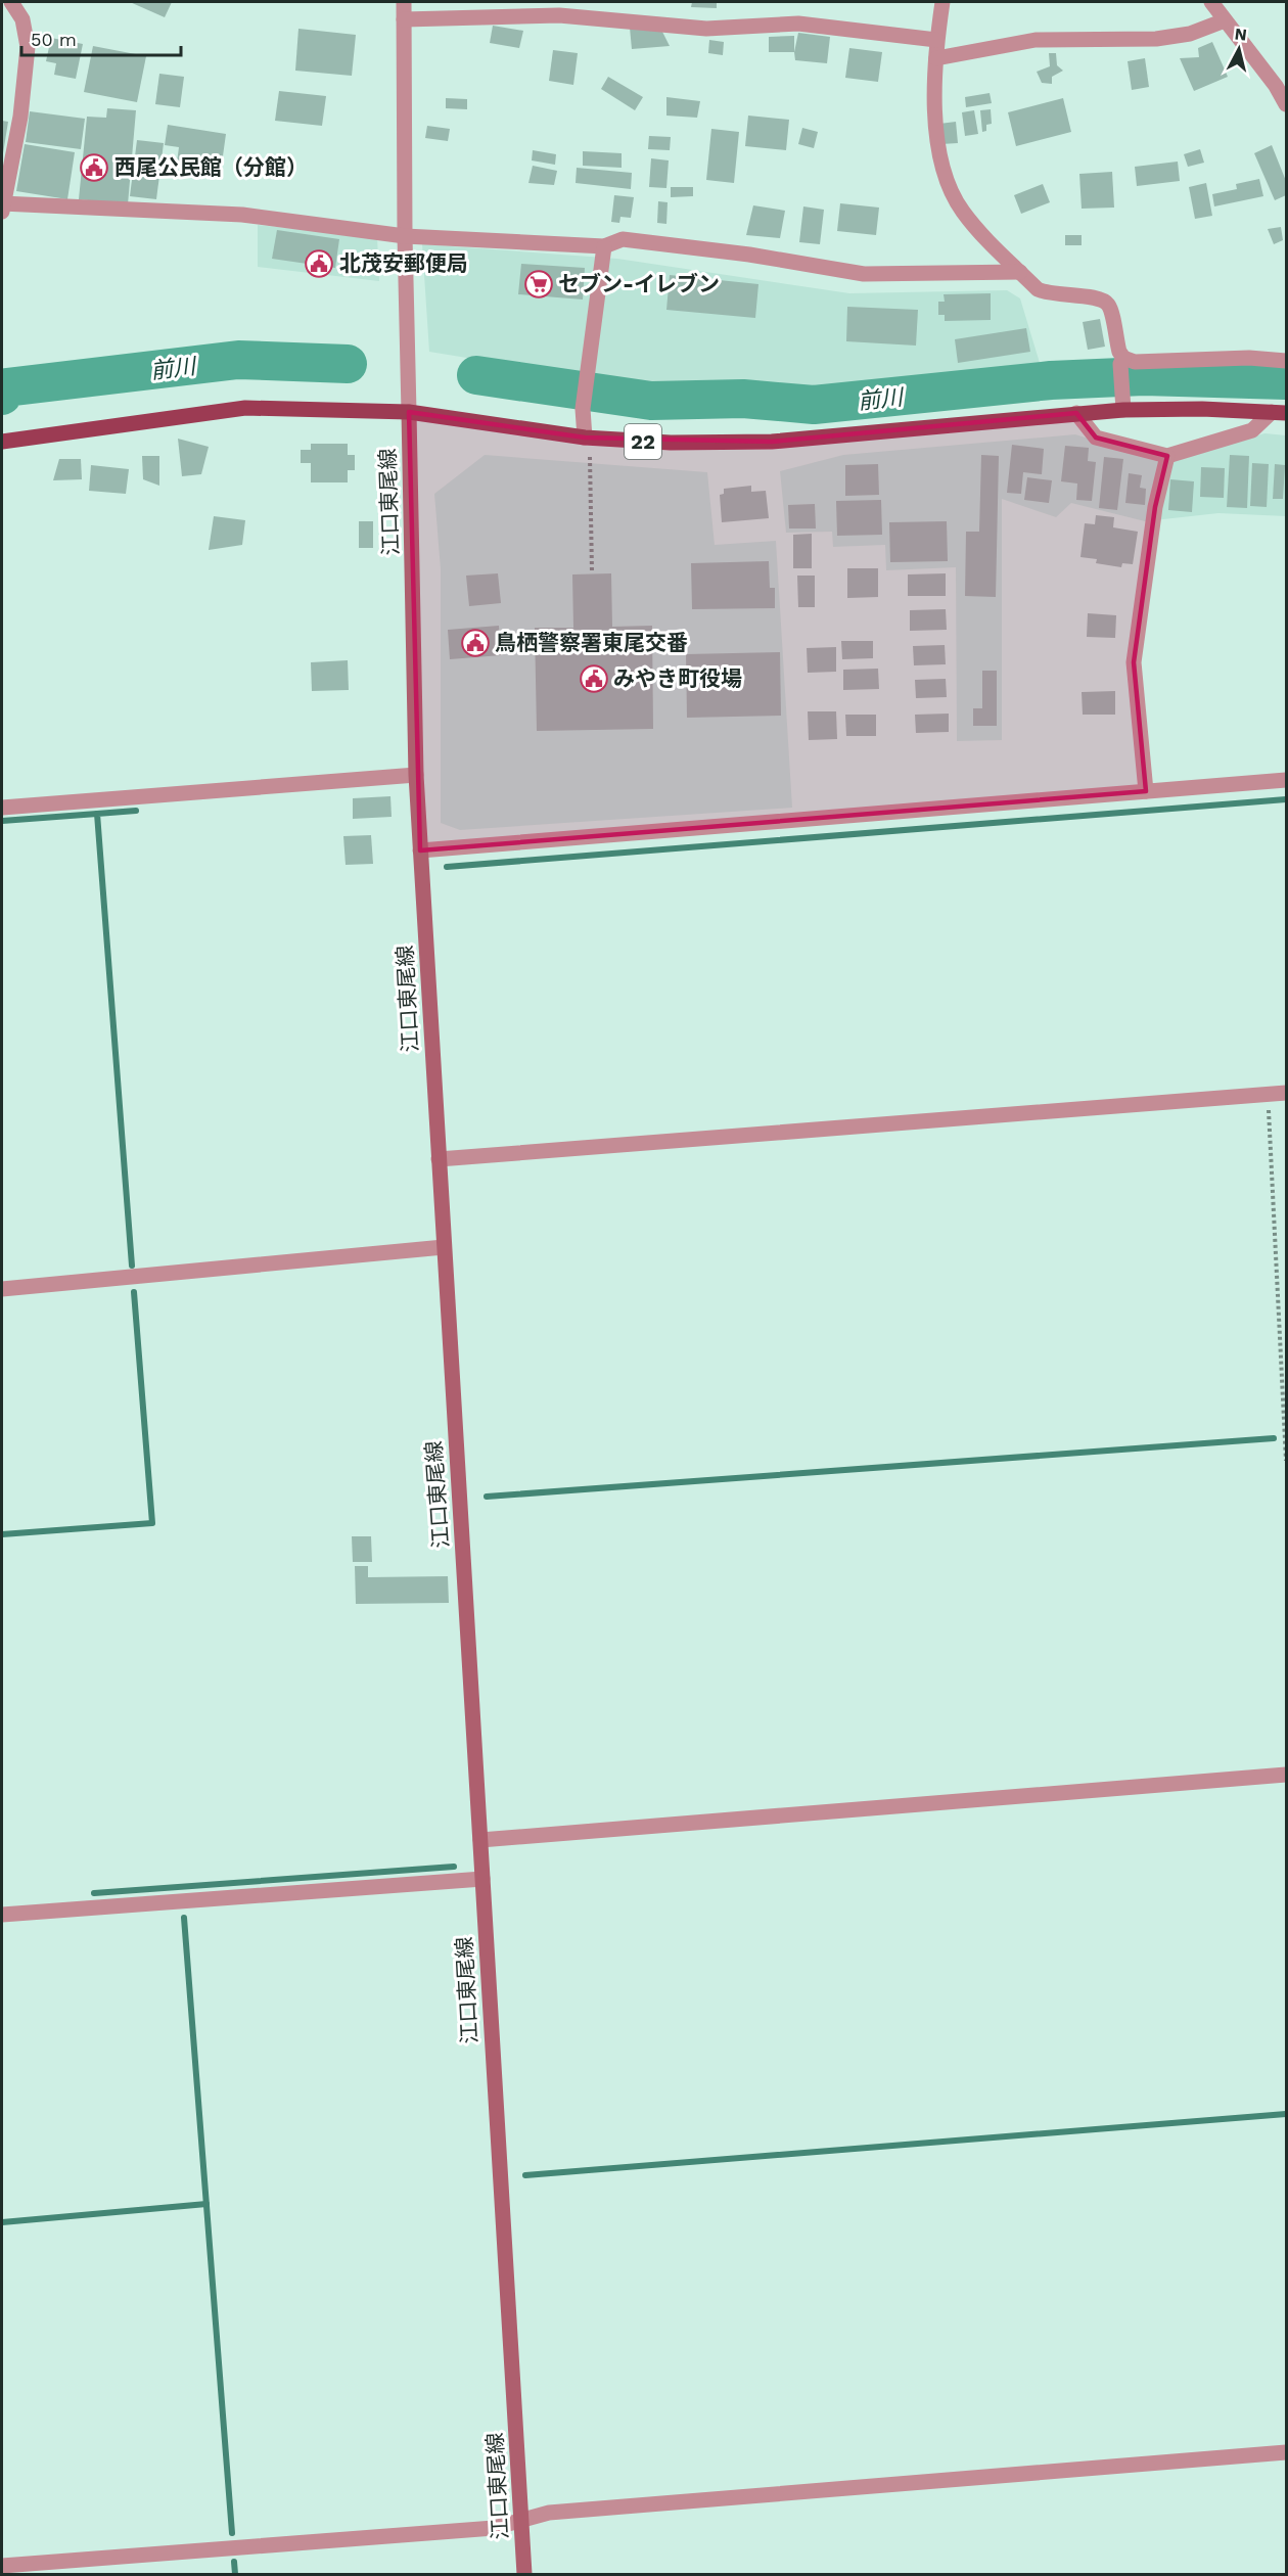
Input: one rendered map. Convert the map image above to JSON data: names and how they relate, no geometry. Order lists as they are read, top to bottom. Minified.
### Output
{"streets":{"main road":["22","江口東尾線"]},"crossings":[["22","江口東尾線"]],"water":["前川"],"places":{"public building":["西尾公民館（分館）","北茂安郵便局","鳥栖警察署東尾交番","みやき町役場"],"supermarket":["セブン-イレブン"]},"scale_bar":"50 m","north":"top"}
